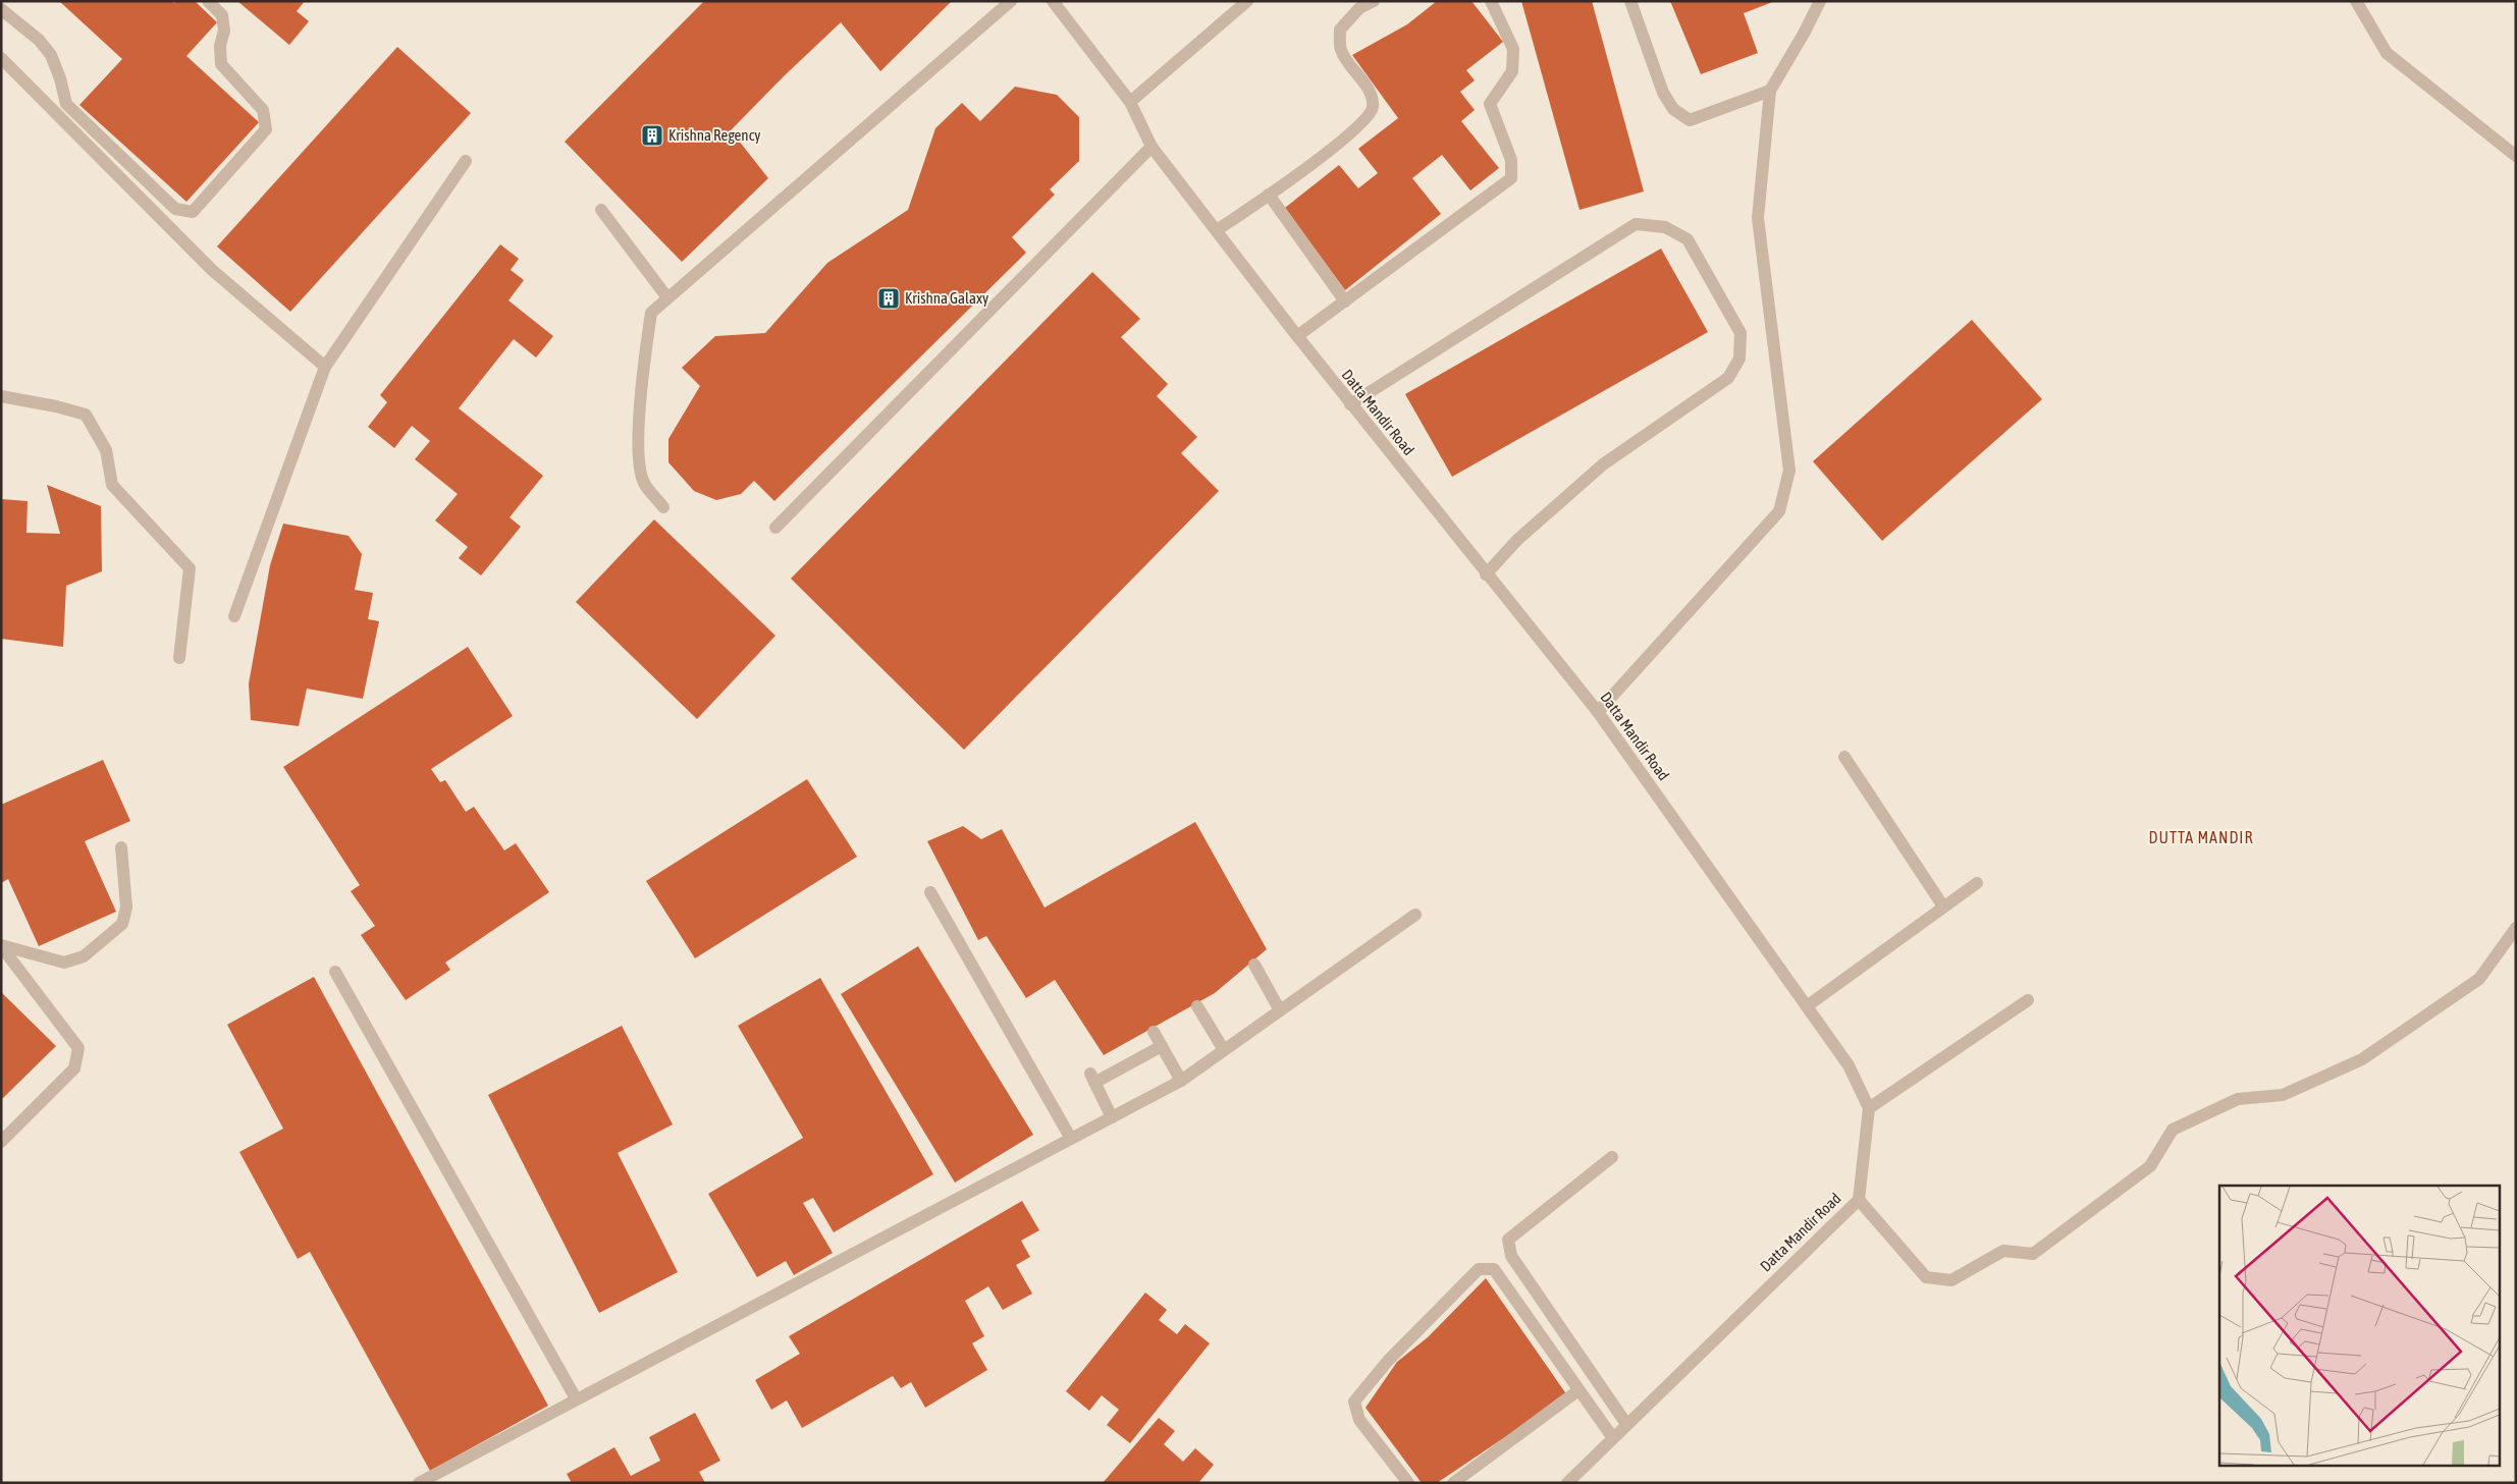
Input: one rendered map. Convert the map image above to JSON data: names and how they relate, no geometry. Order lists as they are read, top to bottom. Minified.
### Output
{"streets":{"street":["Datta Mandir Road"]},"districts":["DUTTA MANDIR"],"places":{"building":["Krishna Regency","Krishna Galaxy"]}}
